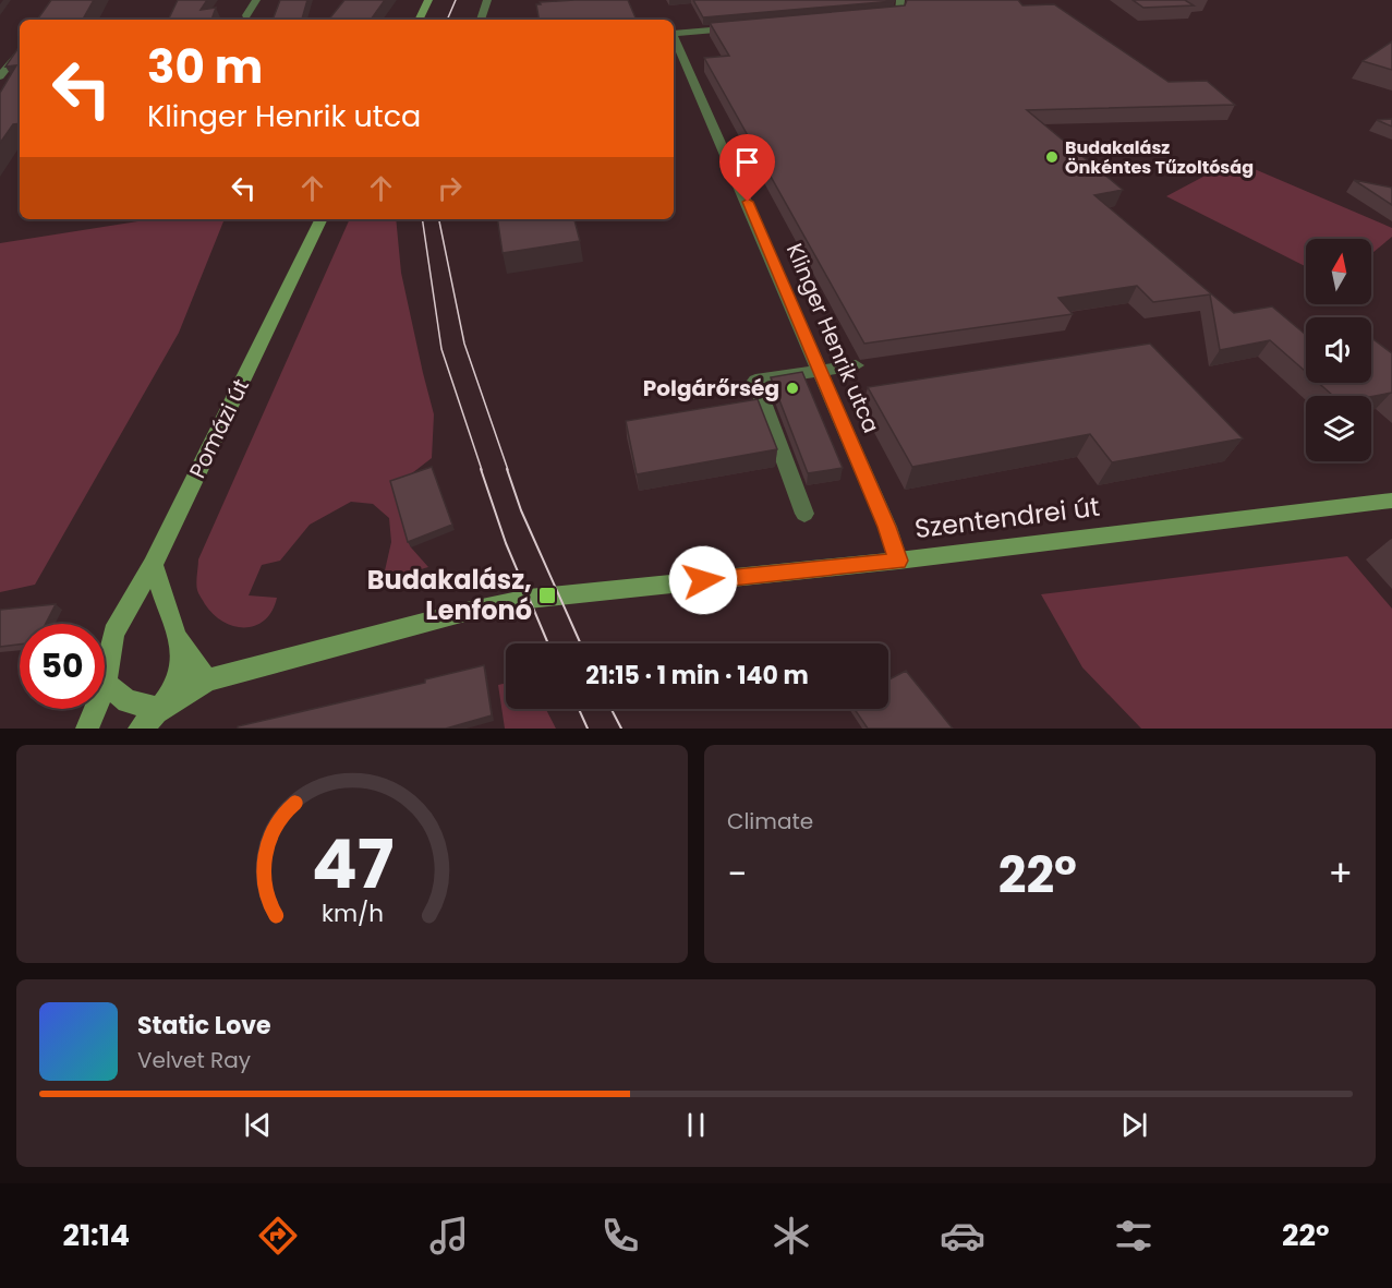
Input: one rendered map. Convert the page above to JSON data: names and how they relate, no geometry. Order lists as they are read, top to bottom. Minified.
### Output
{"streets":{"main road":["Pomázi út","Szentendrei út"],"street":["Klinger Henrik utca"]},"crossings":[["Klinger Henrik utca","Szentendrei út"]],"places":{"other":["Budakalász Önkéntes Tűzoltóság","Polgárőrség"],"transit":["Budakalász, Lenfonó"]},"north":"top","page":{"turn":["30 m","Klinger Henrik utca"],"limit":"50","trip":"21:15 · 1 min · 140 m","tile":"Climate","heat":["−","22°","+"],"song":["Static Love","Velvet Ray"],"tabs":["21:14","22°"],"gauge":["47","km/h"]}}
